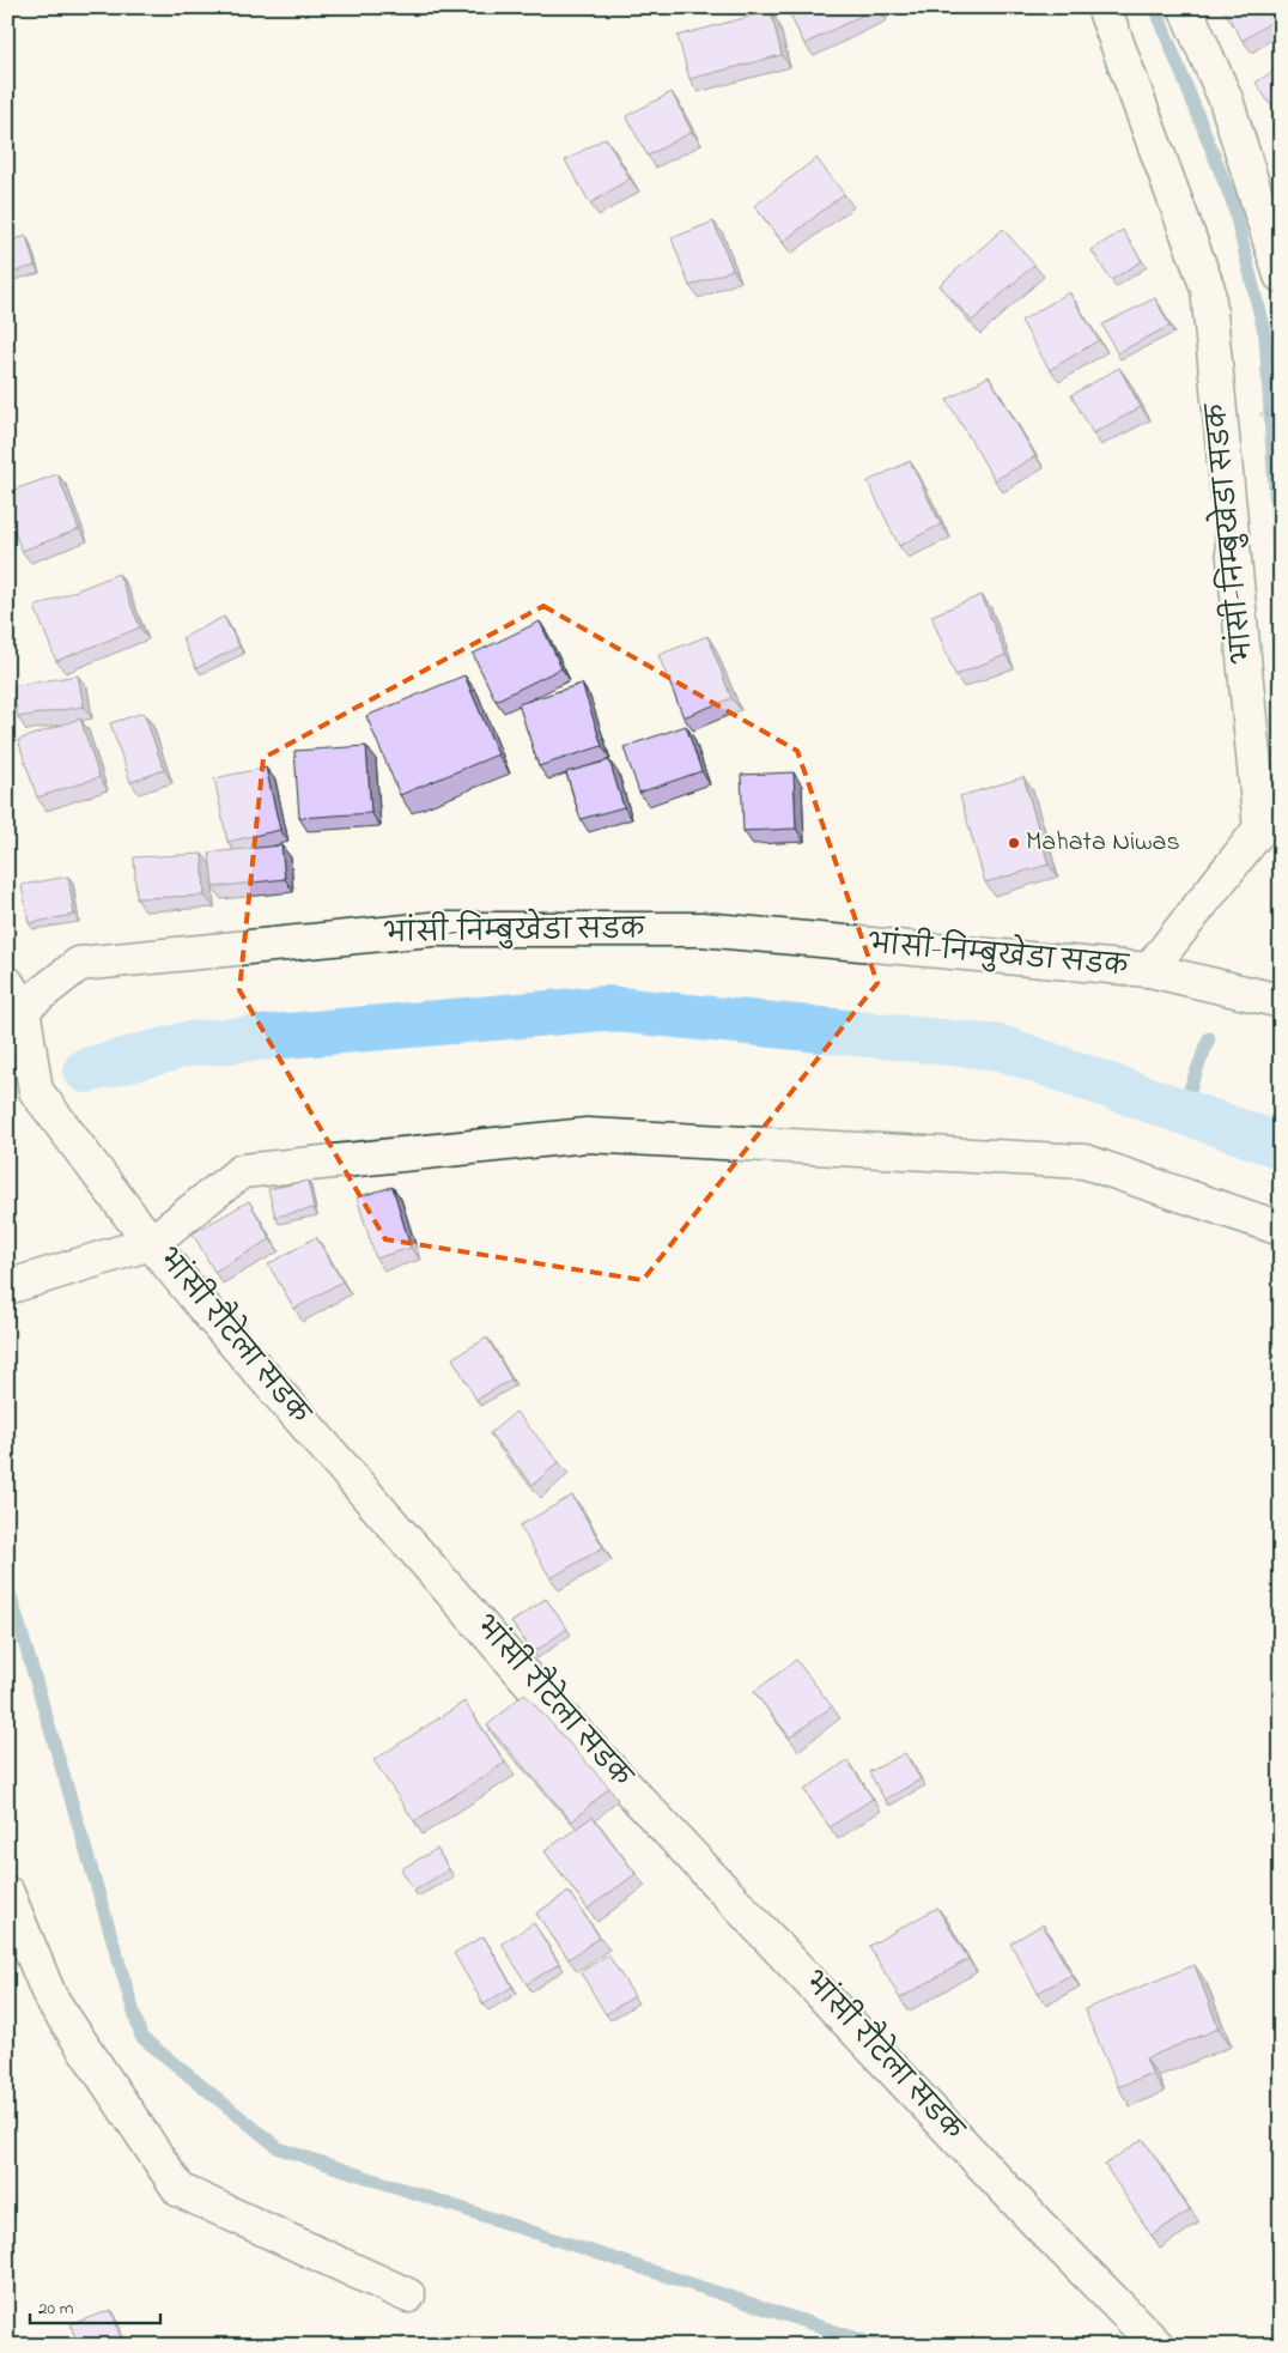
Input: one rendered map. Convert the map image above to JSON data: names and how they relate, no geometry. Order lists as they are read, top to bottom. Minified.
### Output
{"streets":{"street":["भांसी-निम्बुखेडा सडक","भांसी रौटेला सडक"]},"crossings":[["भांसी-निम्बुखेडा सडक","भांसी रौटेला सडक"]],"places":["Mahata Niwas"],"scale_bar":"20 m"}
